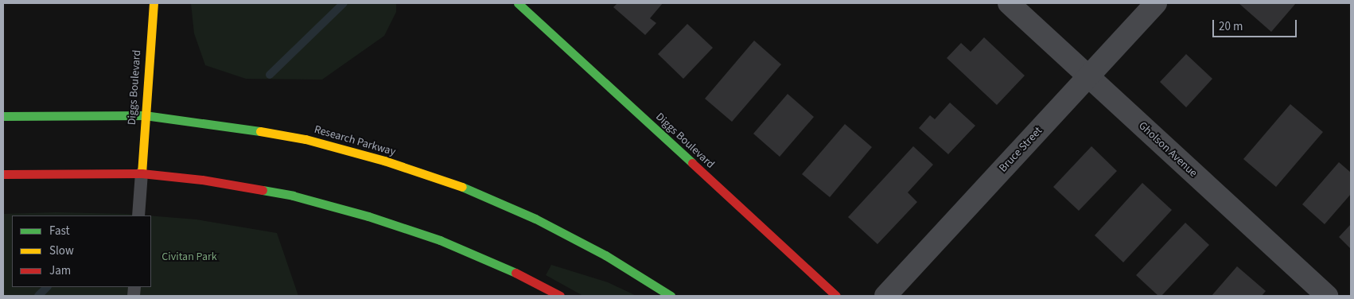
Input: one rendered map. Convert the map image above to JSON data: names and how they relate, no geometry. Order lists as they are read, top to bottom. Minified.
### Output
{"streets":{"main road":["Diggs Boulevard","Research Parkway"],"street":["Bruce Street","Gholson Avenue"]},"crossings":[["Diggs Boulevard","Research Parkway"],["Bruce Street","Gholson Avenue"]],"parks":["Civitan Park"],"legend":["Fast","Slow","Jam"],"scale_bar":"20 m"}
